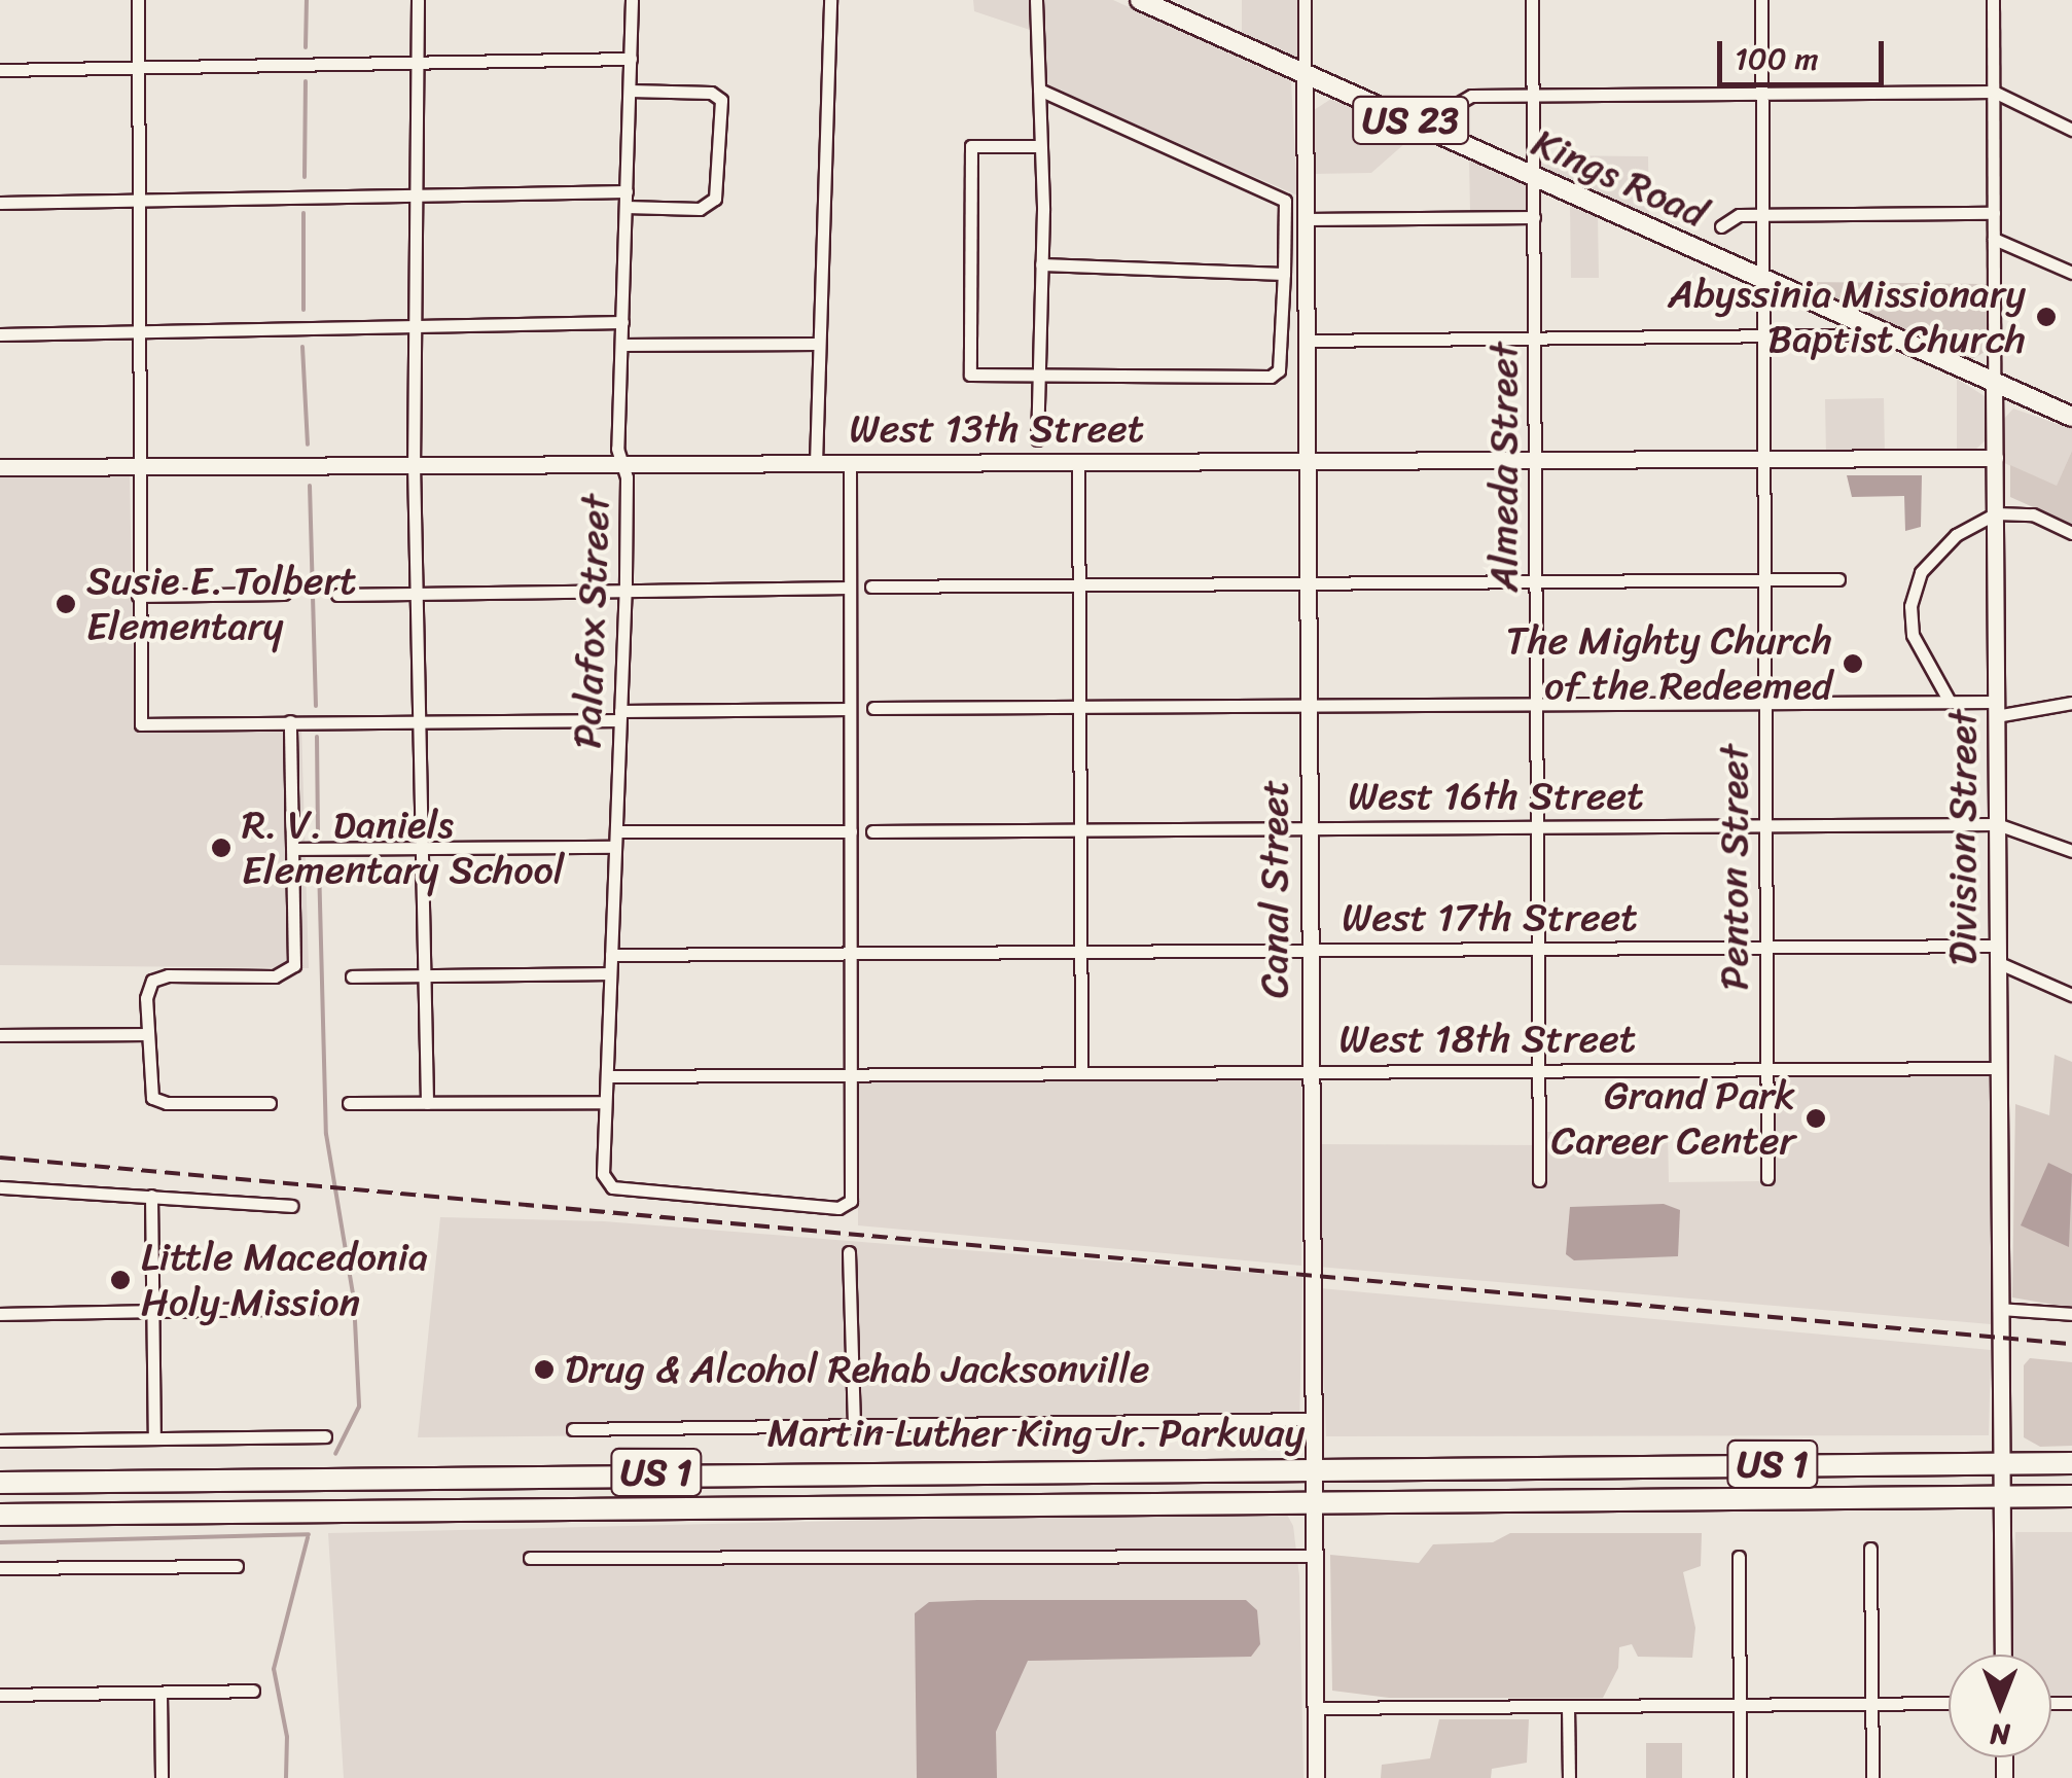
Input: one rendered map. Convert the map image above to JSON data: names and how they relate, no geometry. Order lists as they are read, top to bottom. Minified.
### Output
{"streets":{"highway":["Martin Luther King Jr. Parkway","US 1"],"main road":["US 23","Kings Road"],"street":["West 13th Street","Almeda Street","Palafox Street","West 16th Street","Division Street","Penton Street","Canal Street","West 17th Street","West 18th Street"]},"crossings":[["Kings Road","Almeda Street"],["Kings Road","Division Street"],["Kings Road","Penton Street"],["Kings Road","Canal Street"],["West 13th Street","Almeda Street"],["West 13th Street","Palafox Street"],["West 13th Street","Division Street"],["West 13th Street","Penton Street"],["West 13th Street","Canal Street"],["Almeda Street","West 16th Street"],["Almeda Street","West 17th Street"],["Almeda Street","West 18th Street"],["Palafox Street","West 17th Street"],["Palafox Street","West 18th Street"],["West 16th Street","Division Street"],["West 16th Street","Penton Street"],["West 16th Street","Canal Street"],["Division Street","West 17th Street"],["Division Street","West 18th Street"],["Division Street","Martin Luther King Jr. Parkway"],["Penton Street","West 17th Street"],["Penton Street","West 18th Street"],["Canal Street","West 17th Street"],["Canal Street","West 18th Street"],["Canal Street","Martin Luther King Jr. Parkway"]],"places":["Abyssinia Missionary Baptist Church","Susie E. Tolbert Elementary","The Mighty Church of the Redeemed","R. V. Daniels Elementary School","Grand Park Career Center","Little Macedonia Holy Mission","Drug & Alcohol Rehab Jacksonville"],"scale_bar":"100 m","north":"bottom"}
